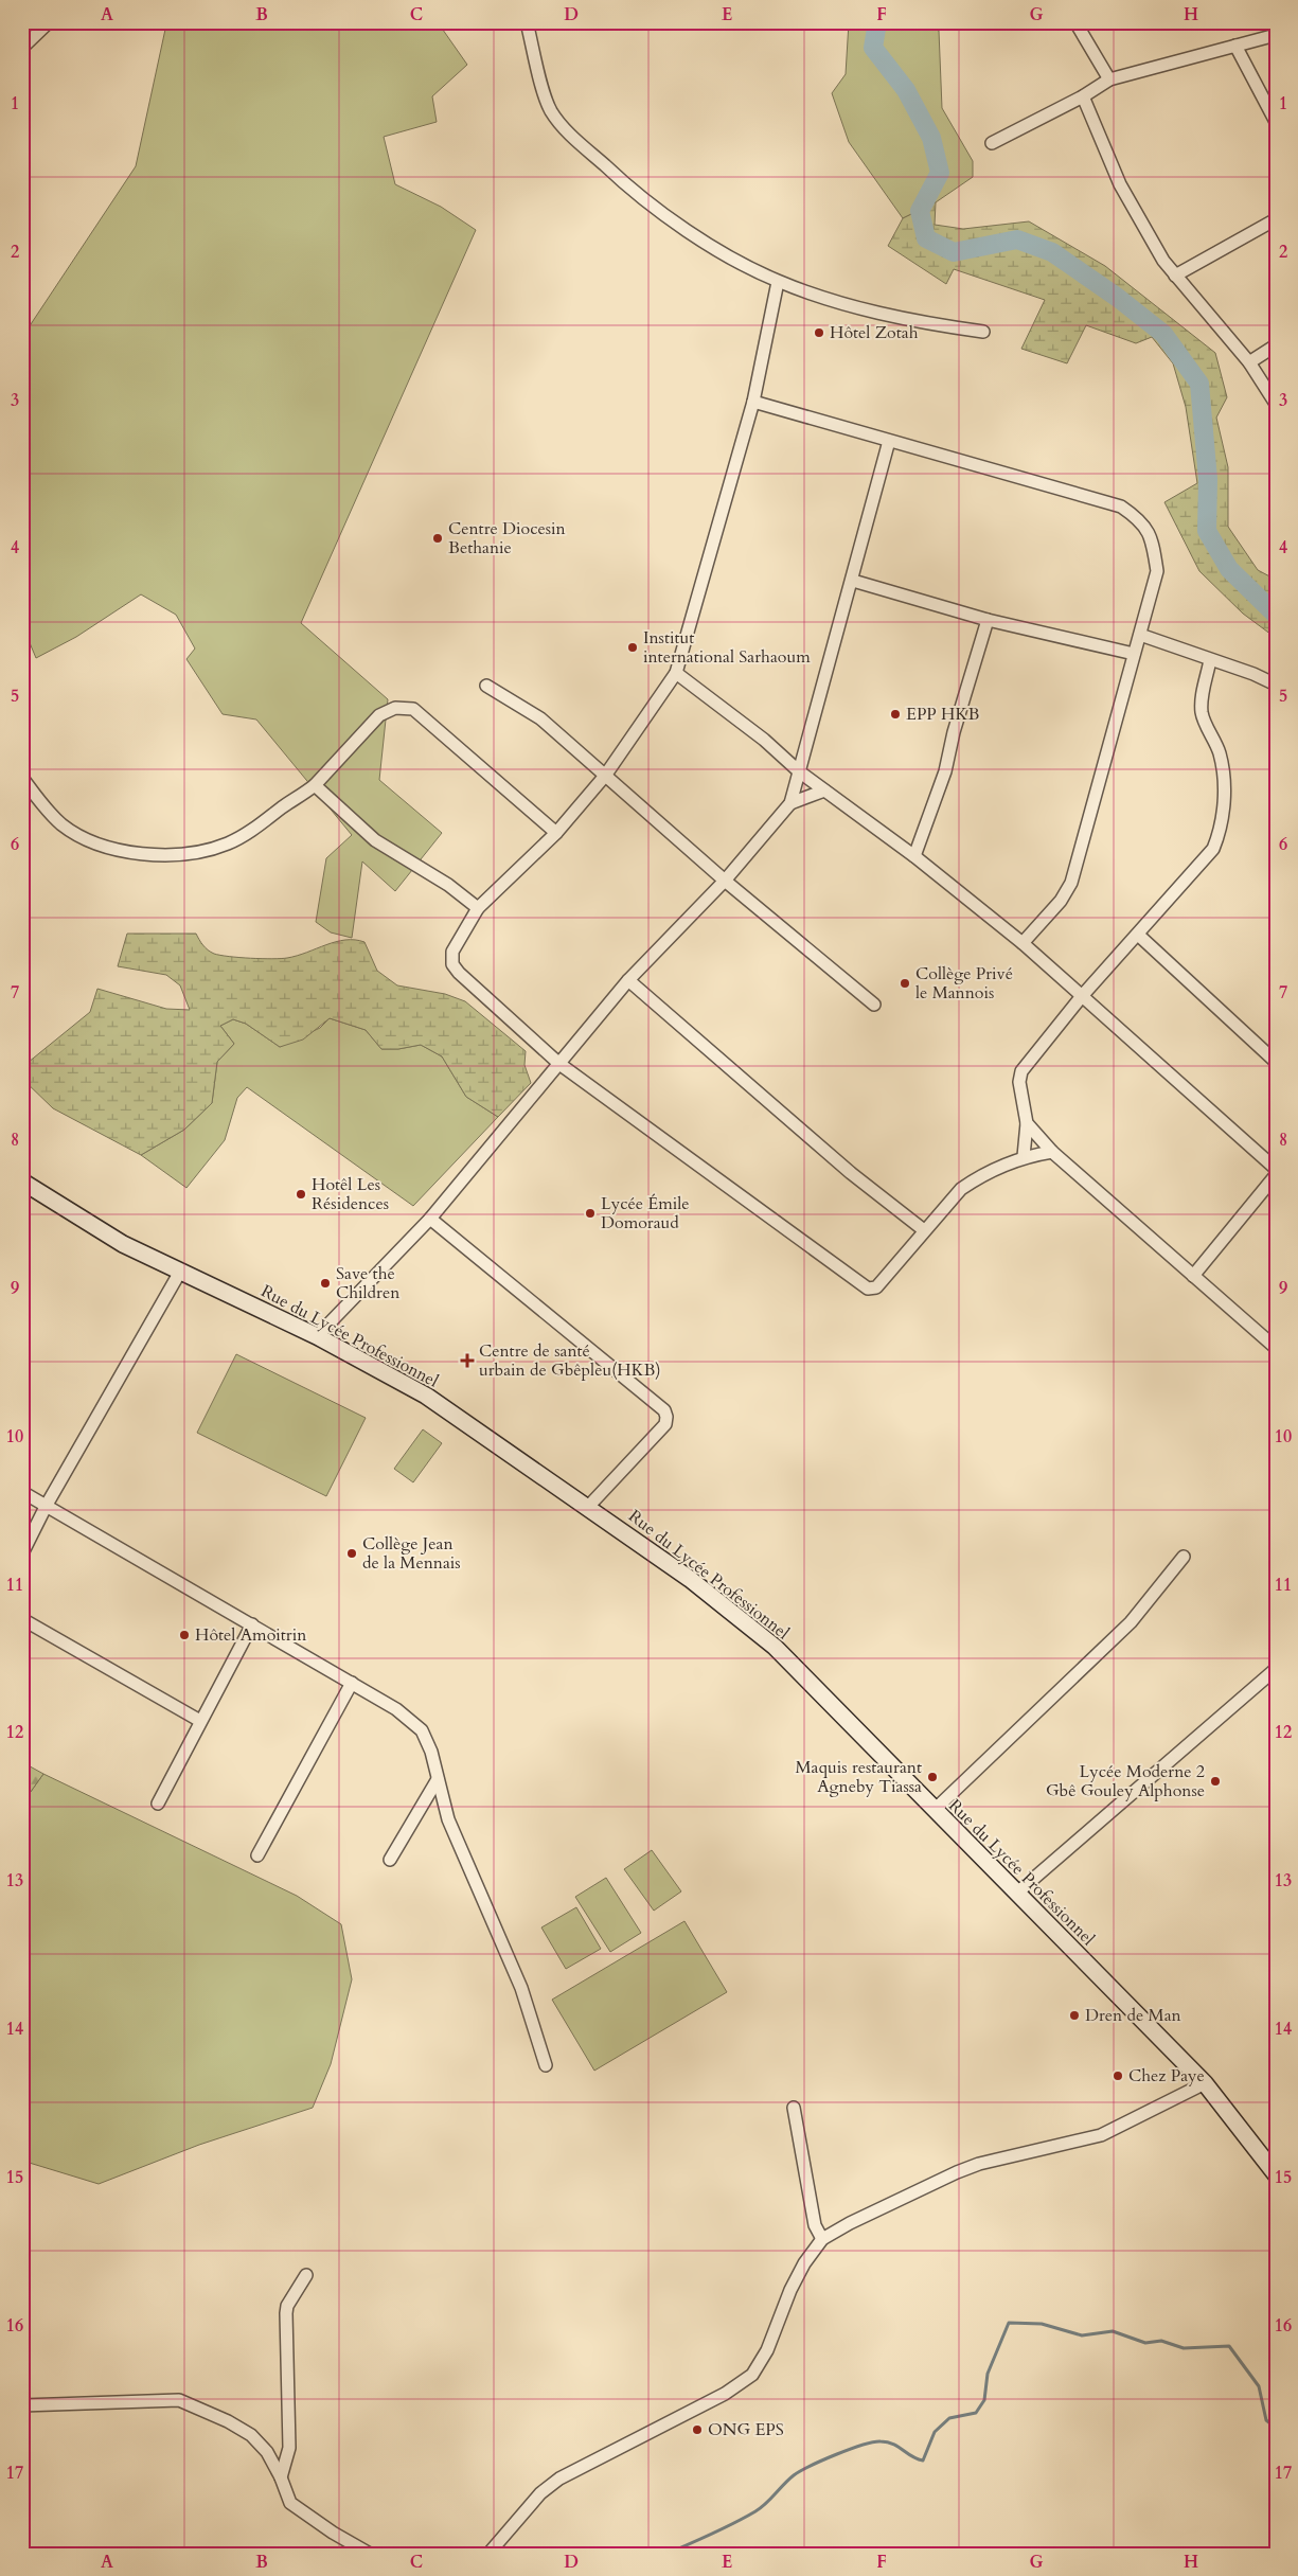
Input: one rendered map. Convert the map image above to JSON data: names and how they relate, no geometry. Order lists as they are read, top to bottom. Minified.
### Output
{"streets":{"main road":["Rue du Lycée Professionnel"]},"places":{"other":["Hôtel Zotah","Centre Diocesin Bethanie","Institut international Sarhaoum","EPP HKB","Collège Privé le Mannois","Hotêl Les Résidences","Lycée Émile Domoraud","Save the Children","Collège Jean de la Mennais","Hôtel Amoitrin","Maquis restaurant Agneby Tiassa","Lycée Moderne 2 Gbê Gouley Alphonse","Dren de Man","Chez Paye","ONG EPS"],"health":["Centre de santé urbain de Gbêpleu(HKB)"]},"grid":{"columns":["A","B","C","D","E","F","G","H"],"rows":["1","2","3","4","5","6","7","8","9","10","11","12","13","14","15","16","17"]}}
